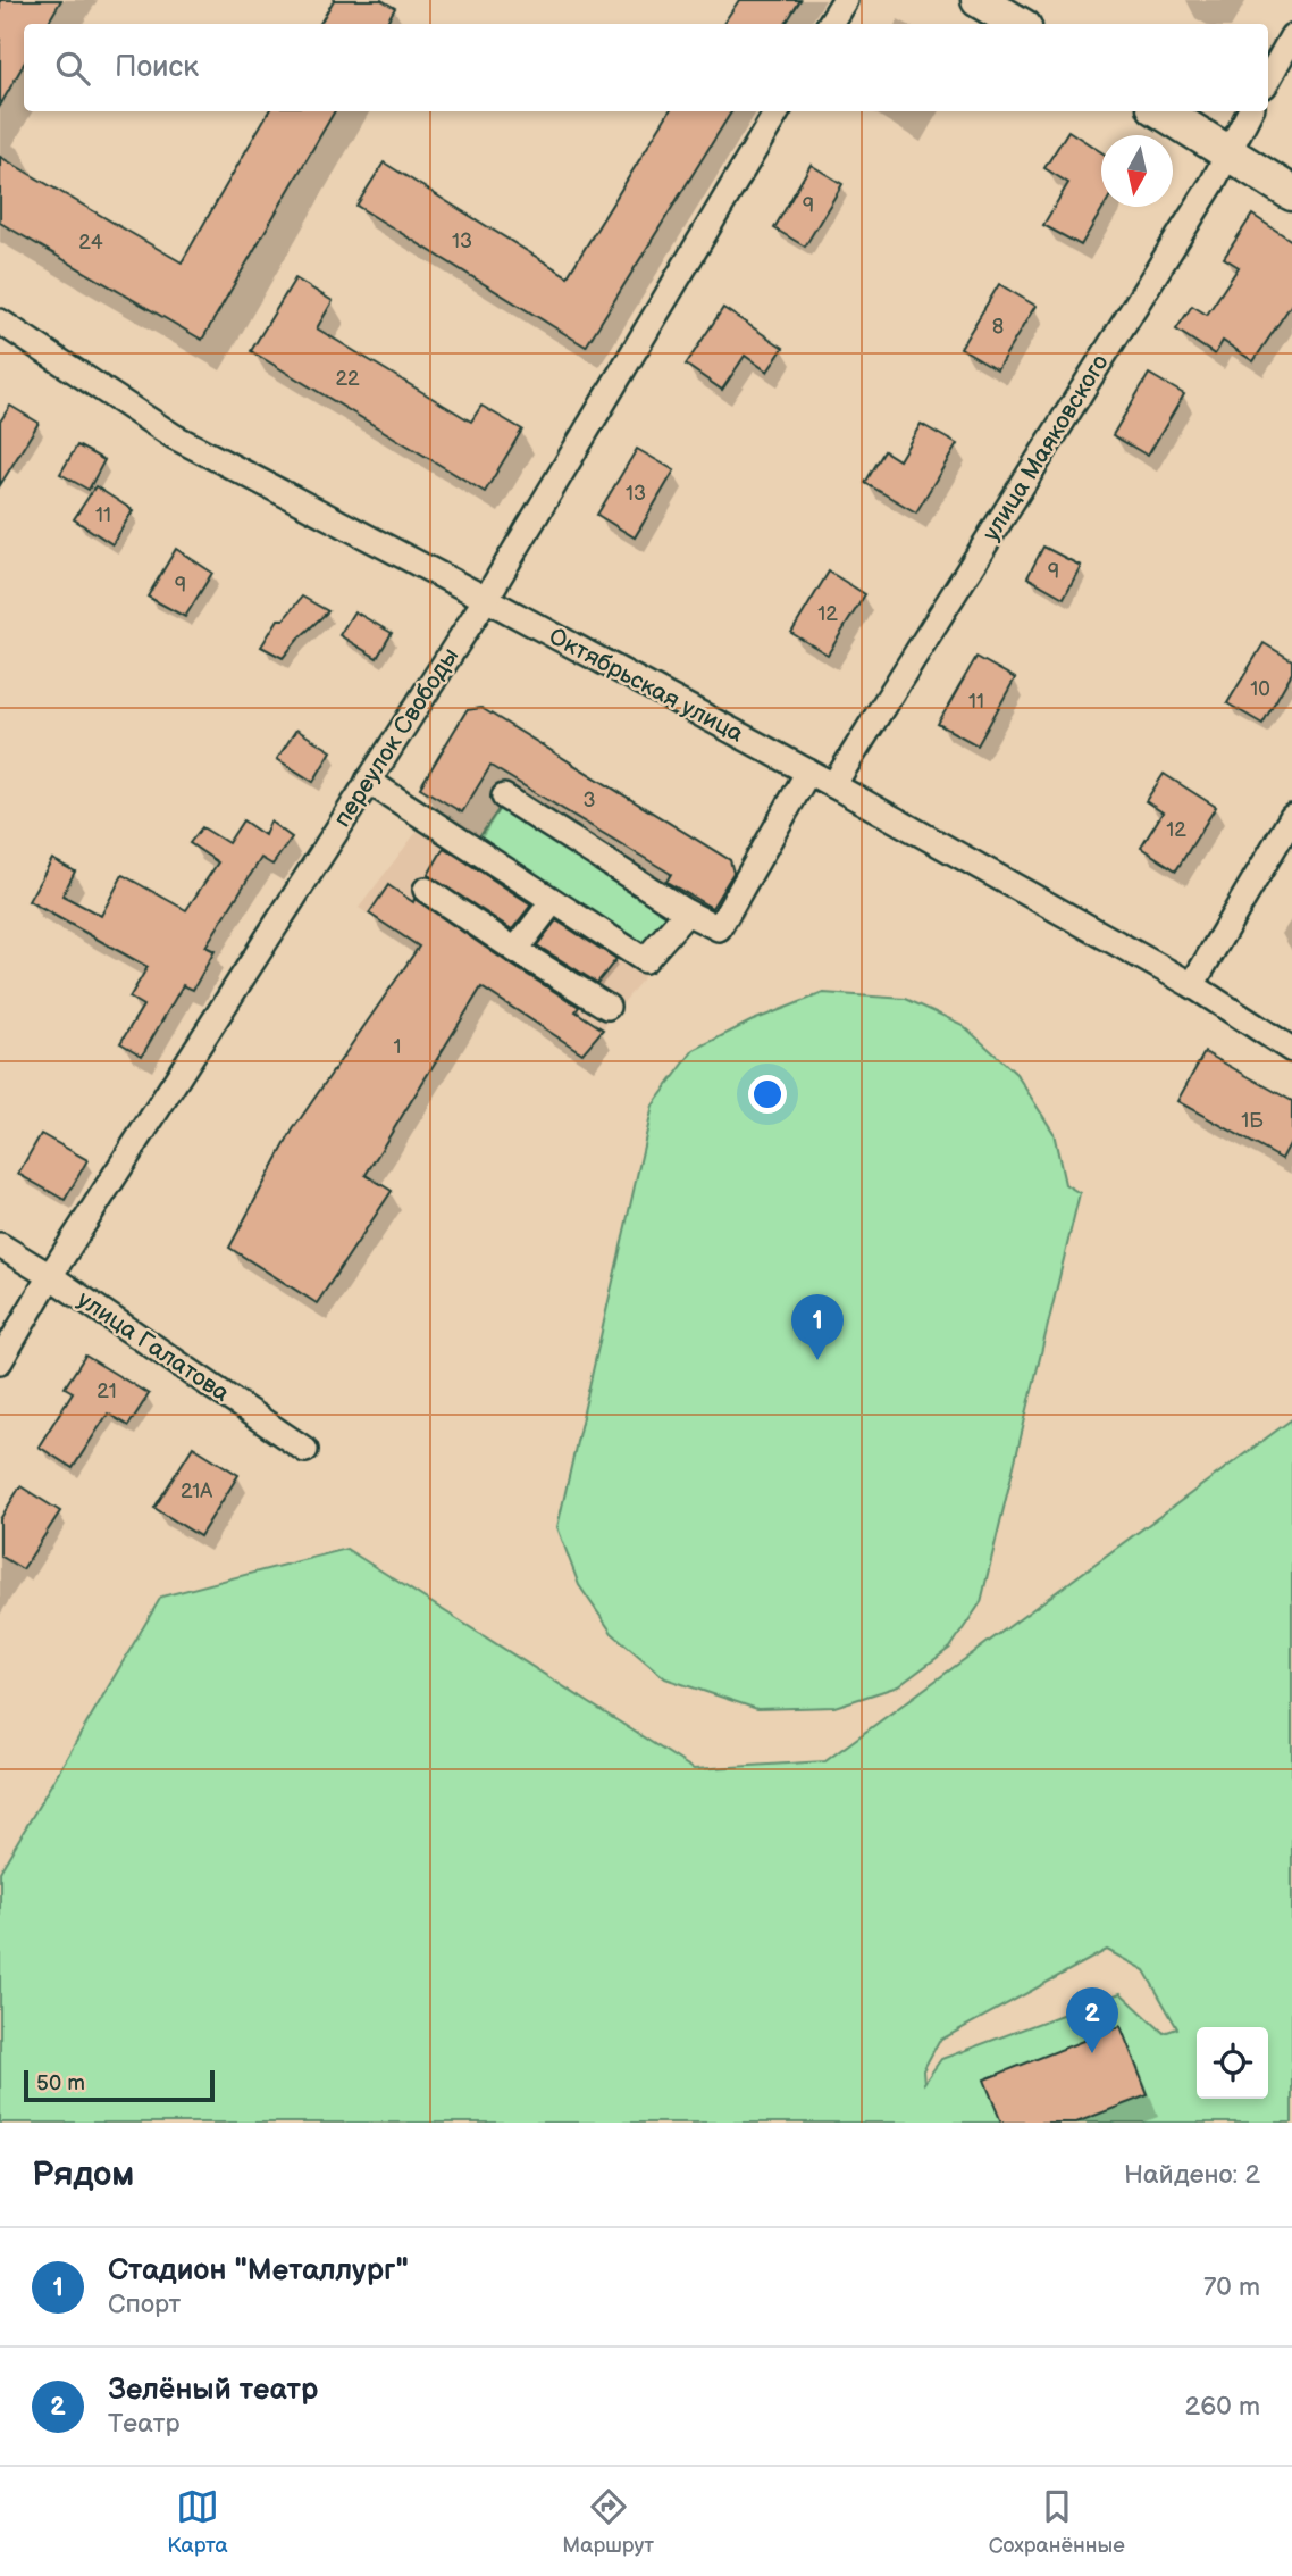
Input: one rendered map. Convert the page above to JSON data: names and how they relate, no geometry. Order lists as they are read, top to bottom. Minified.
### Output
{"streets":{"street":["улица Маяковского","Октябрьская улица","переулок Свободы","улица Галатова"]},"crossings":[["улица Маяковского","Октябрьская улица"],["Октябрьская улица","переулок Свободы"],["переулок Свободы","улица Галатова"]],"house_numbers":["9","13","24","8","22","13","11","9","9","12","10","11","3","12","1","1Б","21","21А"],"scale_bar":"50 m","north":"bottom","page":{"search":"Поиск","pins":["1","2"],"scale":"50 m","heading":["Рядом","Найдено: 2"],"list":[{"mark":"1","name":"Стадион \"Металлург\"","note":"Спорт","value":"70 m"},{"mark":"2","name":"Зелёный театр","note":"Театр","value":"260 m"}],"nav":["Карта","Маршрут","Сохранённые"]}}
